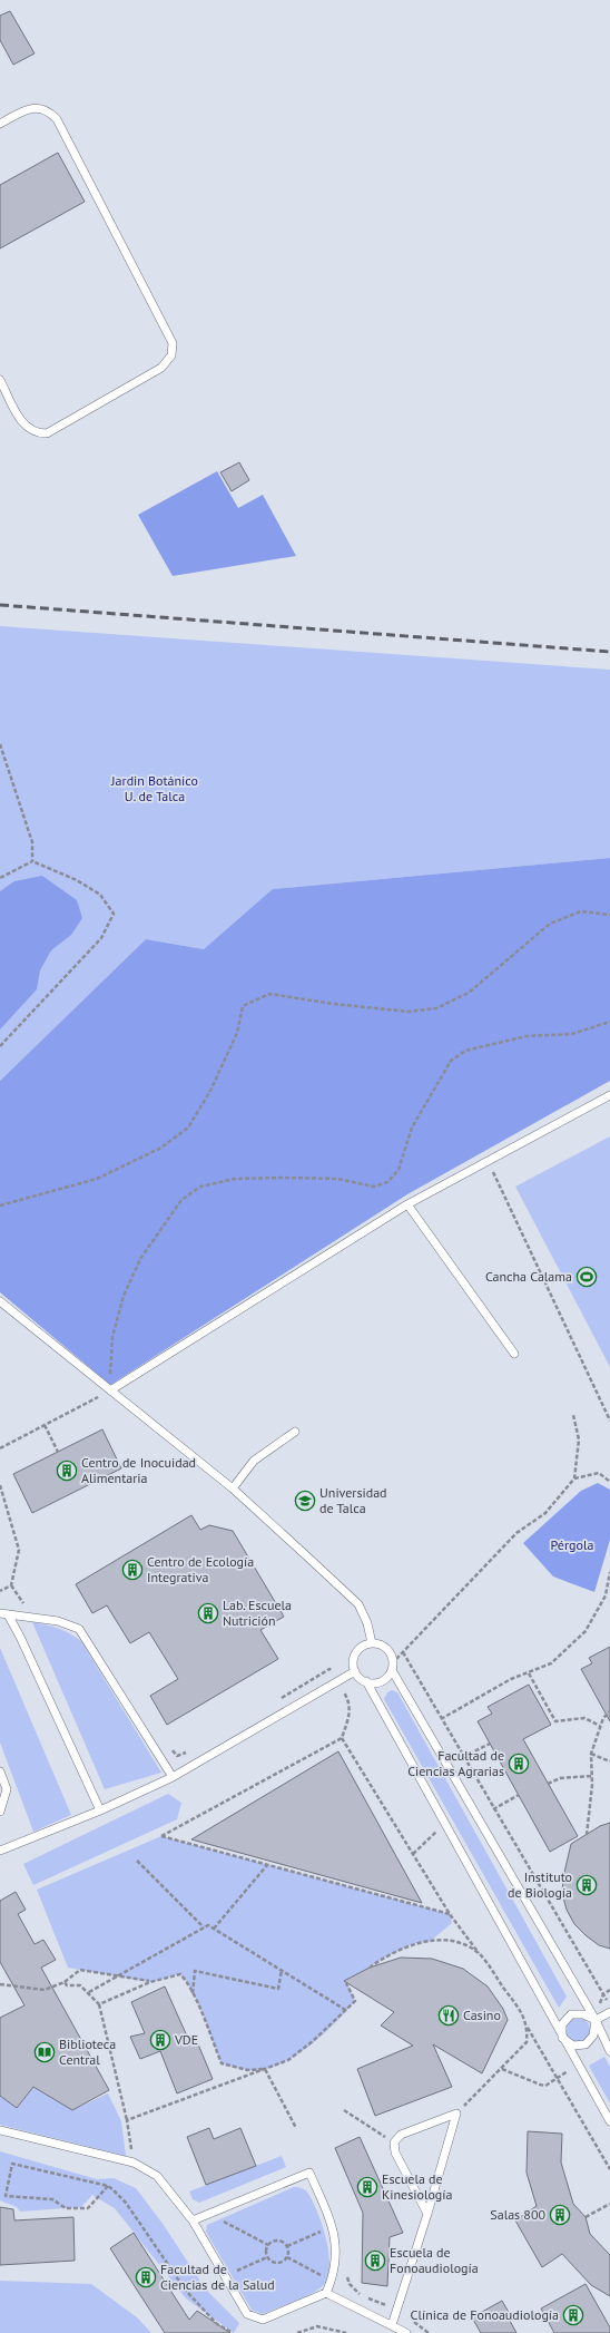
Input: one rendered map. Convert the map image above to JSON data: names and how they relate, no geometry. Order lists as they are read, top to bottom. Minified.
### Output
{"parks":["Jardin Botánico U. de Talca","Pérgola"],"places":{"sports":["Cancha Calama"],"building":["Centro de Inocuidad Alimentaria","Centro de Ecología Integrativa","Lab. Escuela Nutrición","Facultad de Ciencias Agrarias","Instituto de Biología","VDE","Escuela de Kinesiología","Salas 800","Escuela de Fonoaudiología","Facultad de Ciencias de la Salud","Clínica de Fonoaudiología"],"school or university":["Universidad de Talca"],"restaurant":["Casino"],"library":["Biblioteca Central"]}}
